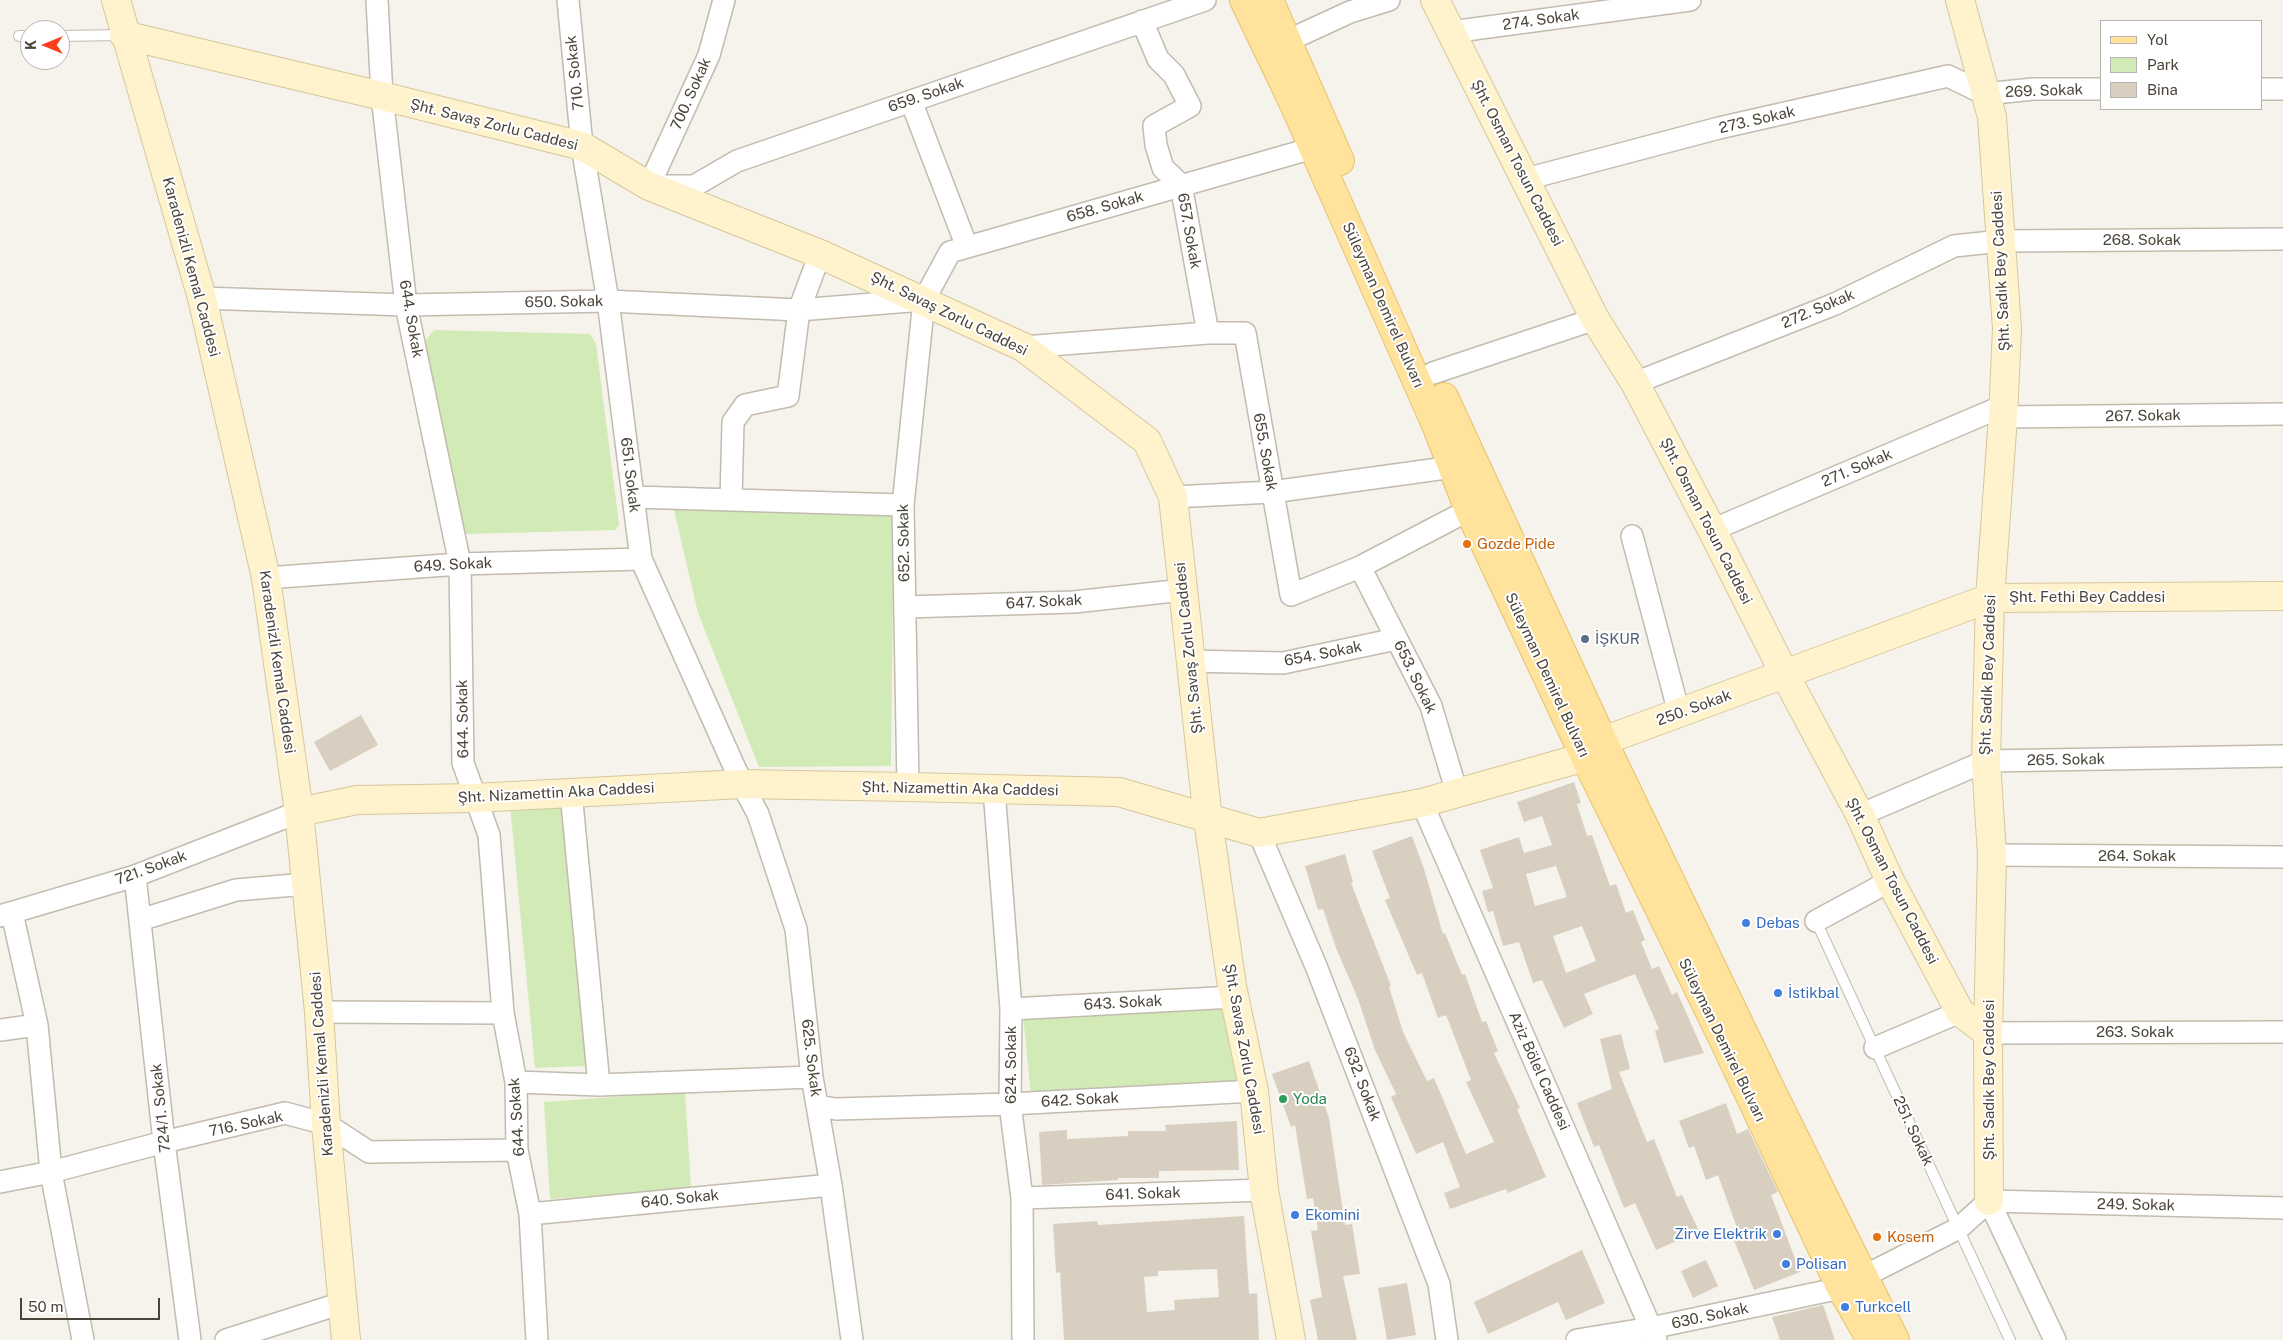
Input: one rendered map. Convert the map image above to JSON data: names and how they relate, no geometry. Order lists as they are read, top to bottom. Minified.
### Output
{"streets":{"main road":["Süleyman Demirel Bulvarı"],"street":["274. Sokak","710. Sokak","269. Sokak","700. Sokak","659. Sokak","273. Sokak","Şht. Savaş Zorlu Caddesi","Şht. Osman Tosun Caddesi","658. Sokak","657. Sokak","268. Sokak","Karadenizli Kemal Caddesi","Şht. Sadık Bey Caddesi","650. Sokak","272. Sokak","644. Sokak","267. Sokak","655. Sokak","271. Sokak","651. Sokak","652. Sokak","649. Sokak","Şht. Fethi Bey Caddesi","647. Sokak","654. Sokak","653. Sokak","250. Sokak","265. Sokak","Şht. Nizamettin Aka Caddesi","264. Sokak","721. Sokak","643. Sokak","263. Sokak","625. Sokak","624. Sokak","Aziz Bölel Caddesi","632. Sokak","642. Sokak","724/1. Sokak","716. Sokak","641. Sokak","640. Sokak","249. Sokak","630. Sokak"],"lane":["251. Sokak"]},"crossings":[["274. Sokak","Şht. Osman Tosun Caddesi"],["710. Sokak","Şht. Savaş Zorlu Caddesi"],["710. Sokak","651. Sokak"],["269. Sokak","273. Sokak"],["269. Sokak","Şht. Sadık Bey Caddesi"],["700. Sokak","659. Sokak"],["700. Sokak","Şht. Savaş Zorlu Caddesi"],["659. Sokak","Şht. Savaş Zorlu Caddesi"],["659. Sokak","657. Sokak"],["273. Sokak","Şht. Osman Tosun Caddesi"],["273. Sokak","Şht. Sadık Bey Caddesi"],["Şht. Savaş Zorlu Caddesi","658. Sokak"],["Şht. Savaş Zorlu Caddesi","Karadenizli Kemal Caddesi"],["Şht. Savaş Zorlu Caddesi","650. Sokak"],["Şht. Savaş Zorlu Caddesi","644. Sokak"],["Şht. Savaş Zorlu Caddesi","655. Sokak"],["Şht. Savaş Zorlu Caddesi","651. Sokak"],["Şht. Savaş Zorlu Caddesi","652. Sokak"],["Şht. Savaş Zorlu Caddesi","647. Sokak"],["Şht. Savaş Zorlu Caddesi","654. Sokak"],["Şht. Savaş Zorlu Caddesi","Şht. Nizamettin Aka Caddesi"],["Şht. Savaş Zorlu Caddesi","643. Sokak"],["Şht. Savaş Zorlu Caddesi","642. Sokak"],["Şht. Savaş Zorlu Caddesi","641. Sokak"],["Şht. Osman Tosun Caddesi","Şht. Sadık Bey Caddesi"],["Şht. Osman Tosun Caddesi","272. Sokak"],["Şht. Osman Tosun Caddesi","271. Sokak"],["Şht. Osman Tosun Caddesi","Şht. Fethi Bey Caddesi"],["Şht. Osman Tosun Caddesi","250. Sokak"],["Şht. Osman Tosun Caddesi","265. Sokak"],["Şht. Osman Tosun Caddesi","263. Sokak"],["658. Sokak","657. Sokak"],["658. Sokak","650. Sokak"],["658. Sokak","Süleyman Demirel Bulvarı"],["658. Sokak","652. Sokak"],["657. Sokak","655. Sokak"],["268. Sokak","Şht. Sadık Bey Caddesi"],["268. Sokak","272. Sokak"],["Karadenizli Kemal Caddesi","650. Sokak"],["Karadenizli Kemal Caddesi","649. Sokak"],["Karadenizli Kemal Caddesi","Şht. Nizamettin Aka Caddesi"],["Karadenizli Kemal Caddesi","721. Sokak"],["Karadenizli Kemal Caddesi","716. Sokak"],["Şht. Sadık Bey Caddesi","272. Sokak"],["Şht. Sadık Bey Caddesi","267. Sokak"],["Şht. Sadık Bey Caddesi","271. Sokak"],["Şht. Sadık Bey Caddesi","Şht. Fethi Bey Caddesi"],["Şht. Sadık Bey Caddesi","265. Sokak"],["Şht. Sadık Bey Caddesi","264. Sokak"],["Şht. Sadık Bey Caddesi","263. Sokak"],["Şht. Sadık Bey Caddesi","249. Sokak"],["Şht. Sadık Bey Caddesi","630. Sokak"],["650. Sokak","644. Sokak"],["650. Sokak","651. Sokak"],["650. Sokak","652. Sokak"],["Süleyman Demirel Bulvarı","655. Sokak"],["Süleyman Demirel Bulvarı","250. Sokak"],["Süleyman Demirel Bulvarı","Şht. Nizamettin Aka Caddesi"],["Süleyman Demirel Bulvarı","630. Sokak"],["644. Sokak","649. Sokak"],["644. Sokak","Şht. Nizamettin Aka Caddesi"],["644. Sokak","716. Sokak"],["644. Sokak","640. Sokak"],["267. Sokak","271. Sokak"],["655. Sokak","653. Sokak"],["651. Sokak","649. Sokak"],["651. Sokak","Şht. Nizamettin Aka Caddesi"],["651. Sokak","625. Sokak"],["652. Sokak","647. Sokak"],["652. Sokak","Şht. Nizamettin Aka Caddesi"],["Şht. Fethi Bey Caddesi","250. Sokak"],["654. Sokak","653. Sokak"],["653. Sokak","Şht. Nizamettin Aka Caddesi"],["250. Sokak","Şht. Nizamettin Aka Caddesi"],["Şht. Nizamettin Aka Caddesi","721. Sokak"],["Şht. Nizamettin Aka Caddesi","625. Sokak"],["Şht. Nizamettin Aka Caddesi","624. Sokak"],["Şht. Nizamettin Aka Caddesi","Aziz Bölel Caddesi"],["Şht. Nizamettin Aka Caddesi","632. Sokak"],["721. Sokak","724/1. Sokak"],["643. Sokak","624. Sokak"],["625. Sokak","642. Sokak"],["625. Sokak","640. Sokak"],["624. Sokak","642. Sokak"],["624. Sokak","641. Sokak"],["Aziz Bölel Caddesi","630. Sokak"],["724/1. Sokak","716. Sokak"],["251. Sokak","630. Sokak"],["249. Sokak","630. Sokak"]],"places":["Gozde Pide","İŞKUR","Debas","İstikbal","Yoda","Ekomini","Zirve Elektrik","Kosem","Polisan","Turkcell"],"legend":["Yol","Park","Bina"],"scale_bar":"50 m","north":"left"}
